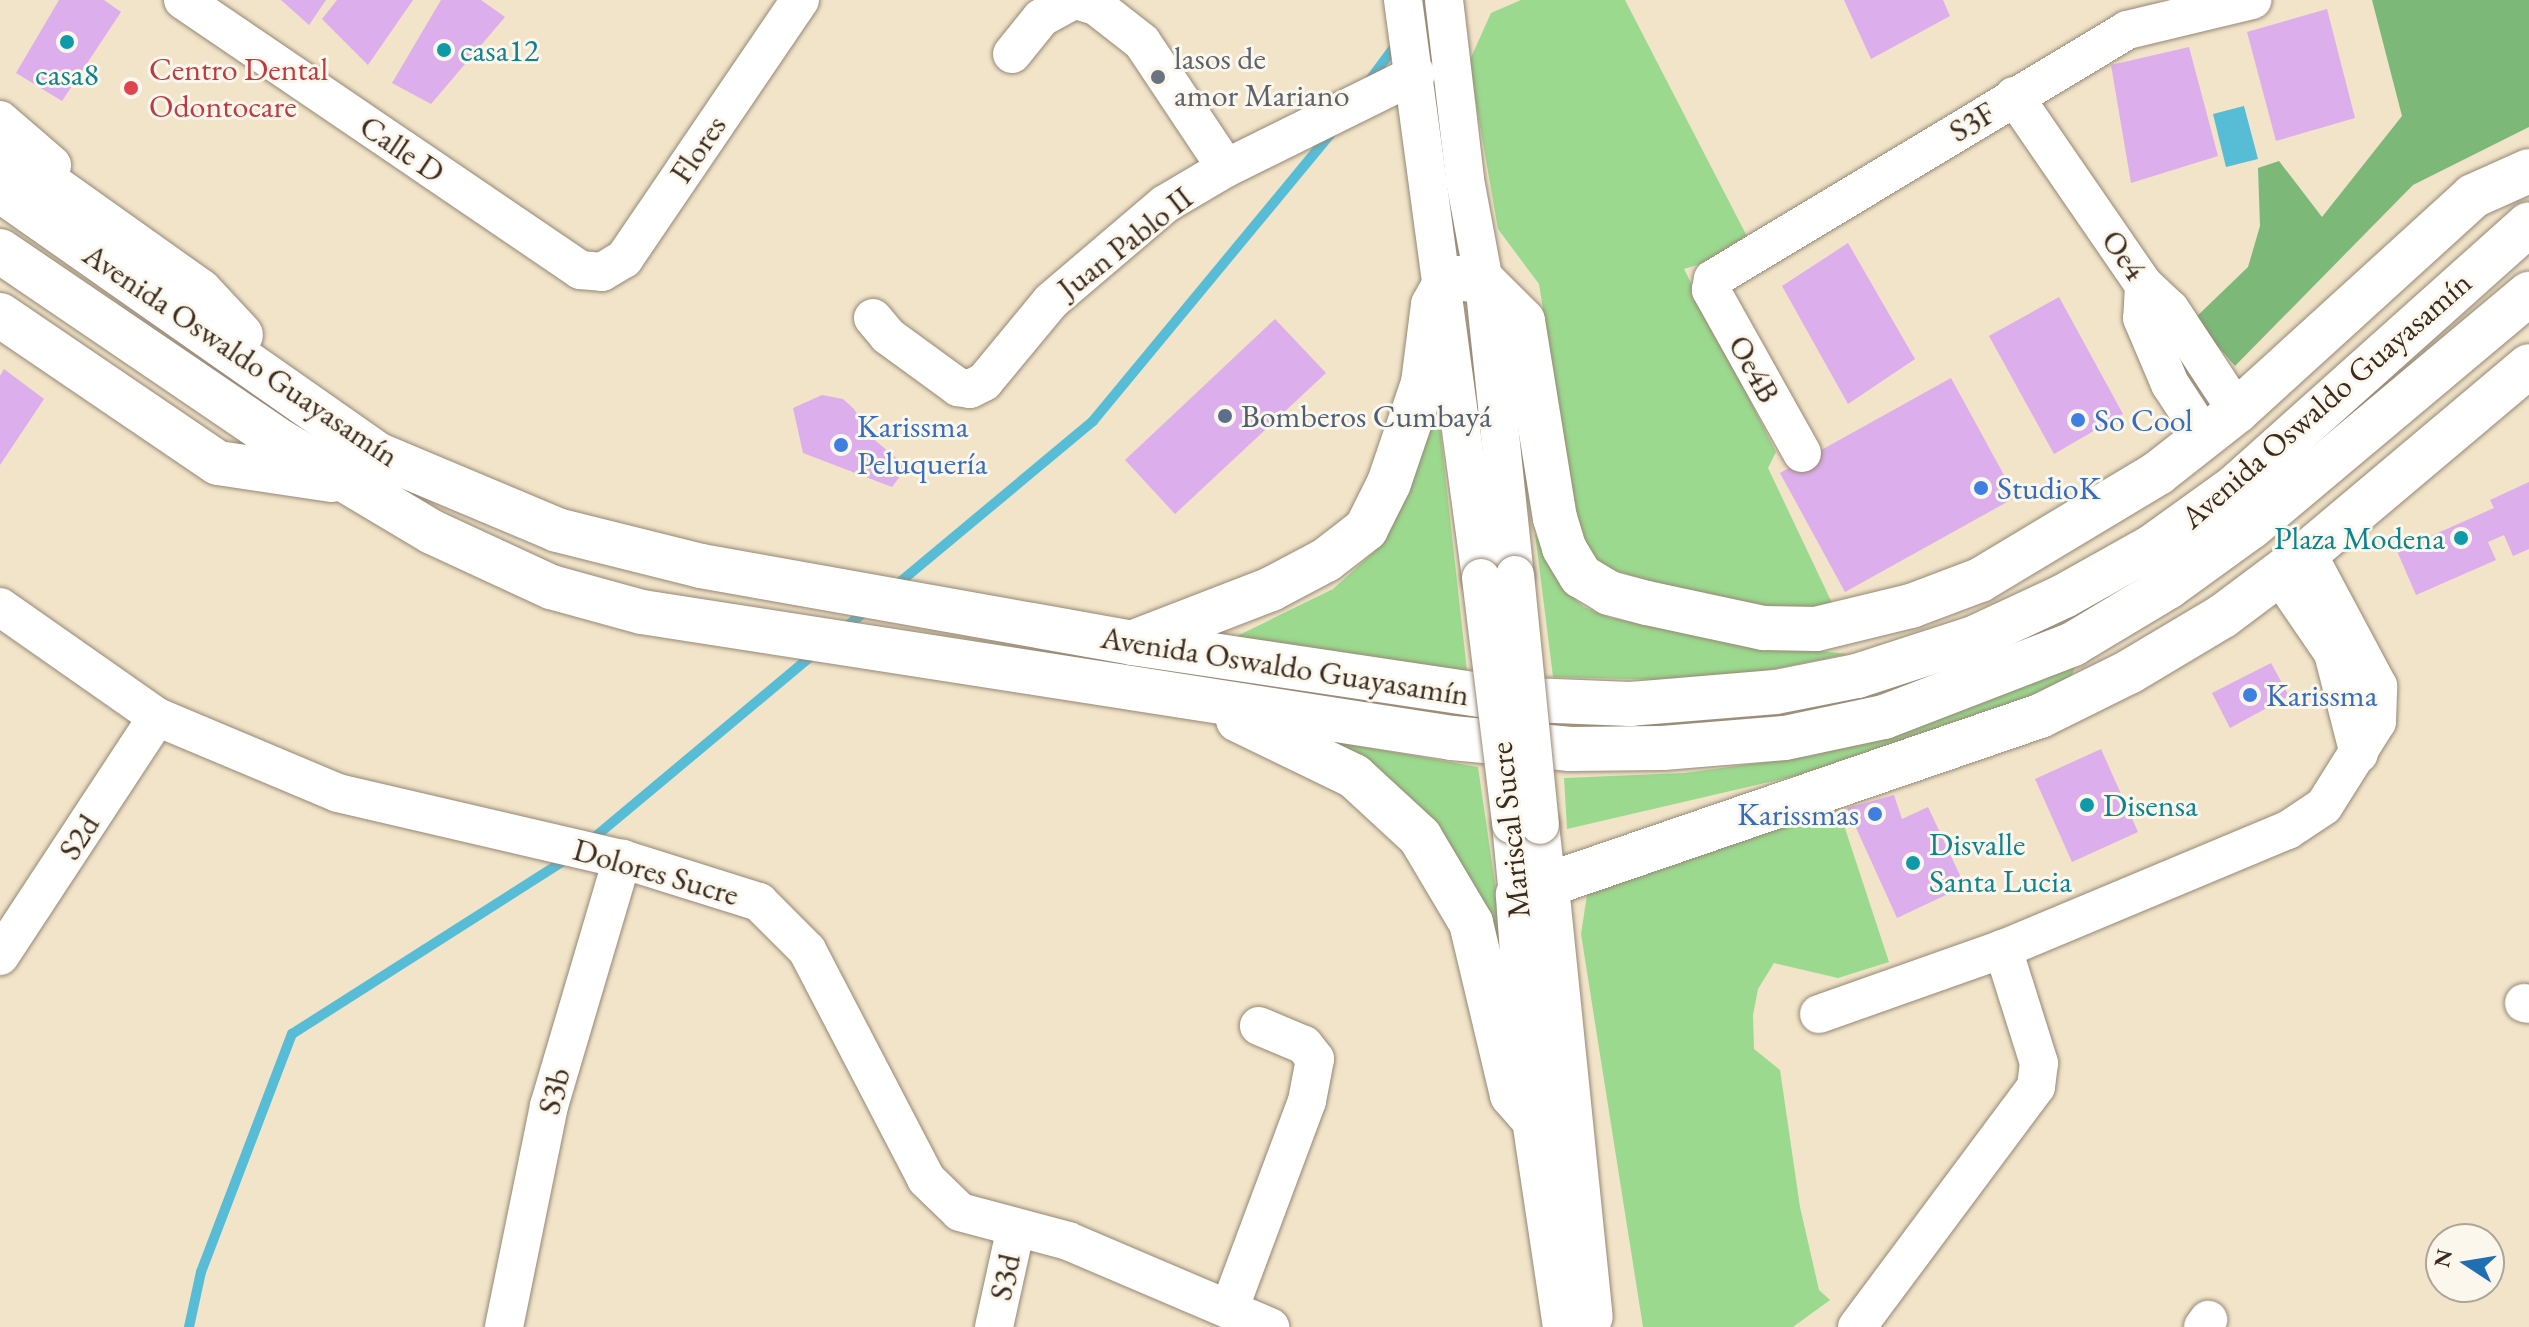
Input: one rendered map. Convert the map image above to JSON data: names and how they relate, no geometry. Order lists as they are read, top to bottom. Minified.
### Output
{"streets":{"main road":["Avenida Oswaldo Guayasamín","Mariscal Sucre"],"street":["S3F","Calle D","Flores","Juan Pablo II","Oe4","Oe4B","S2d","Dolores Sucre","S3b","S3d"]},"crossings":[["S3F","Oe4"],["S3F","Oe4B"],["Calle D","Flores"],["S2d","Dolores Sucre"],["Dolores Sucre","S3b"],["Dolores Sucre","S3d"]],"places":["casa8","casa12","lasos de amor Mariano","Centro Dental Odontocare","Bomberos Cumbayá","So Cool","Karissma Peluquería","StudioK","Plaza Modena","Karissma","Disensa","Karissmas","Disvalle Santa Lucia"],"north":"left"}
